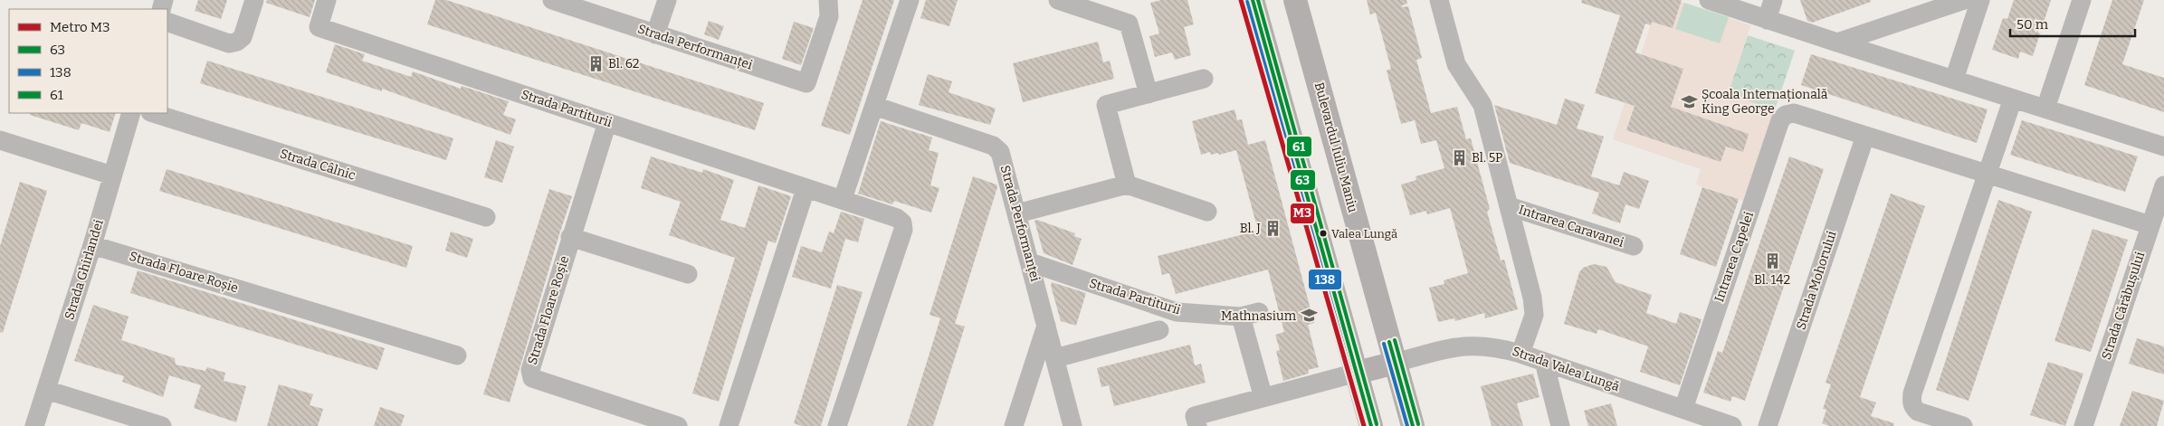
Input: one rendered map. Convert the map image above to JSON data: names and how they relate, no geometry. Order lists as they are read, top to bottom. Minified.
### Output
{"streets":{"main road":["Bulevardul Iuliu Maniu"],"street":["Strada Performanței","Strada Partiturii","Strada Câlnic","Intrarea Caravanei","Intrarea Capelei","Strada Ghirlandei","Strada Floare Roșie","Strada Mohorului","Strada Cărăbușului","Strada Valea Lungă"]},"crossings":[["Strada Performanței","Strada Partiturii"],["Strada Partiturii","Strada Floare Roșie"],["Bulevardul Iuliu Maniu","Strada Valea Lungă"],["Intrarea Capelei","Strada Mohorului"],["Intrarea Capelei","Strada Valea Lungă"],["Strada Ghirlandei","Strada Floare Roșie"]],"places":{"building":["Bl. 62","Bl. 5P","Bl. J","Bl. 142"],"school or university":["Școala Internațională King George","Mathnasium"],"other":["Valea Lungă"]},"lines":["metro line M3","transit line 63","transit line 61","transit line 138"],"legend":["Metro M3","63","138","61"],"scale_bar":"50 m"}
